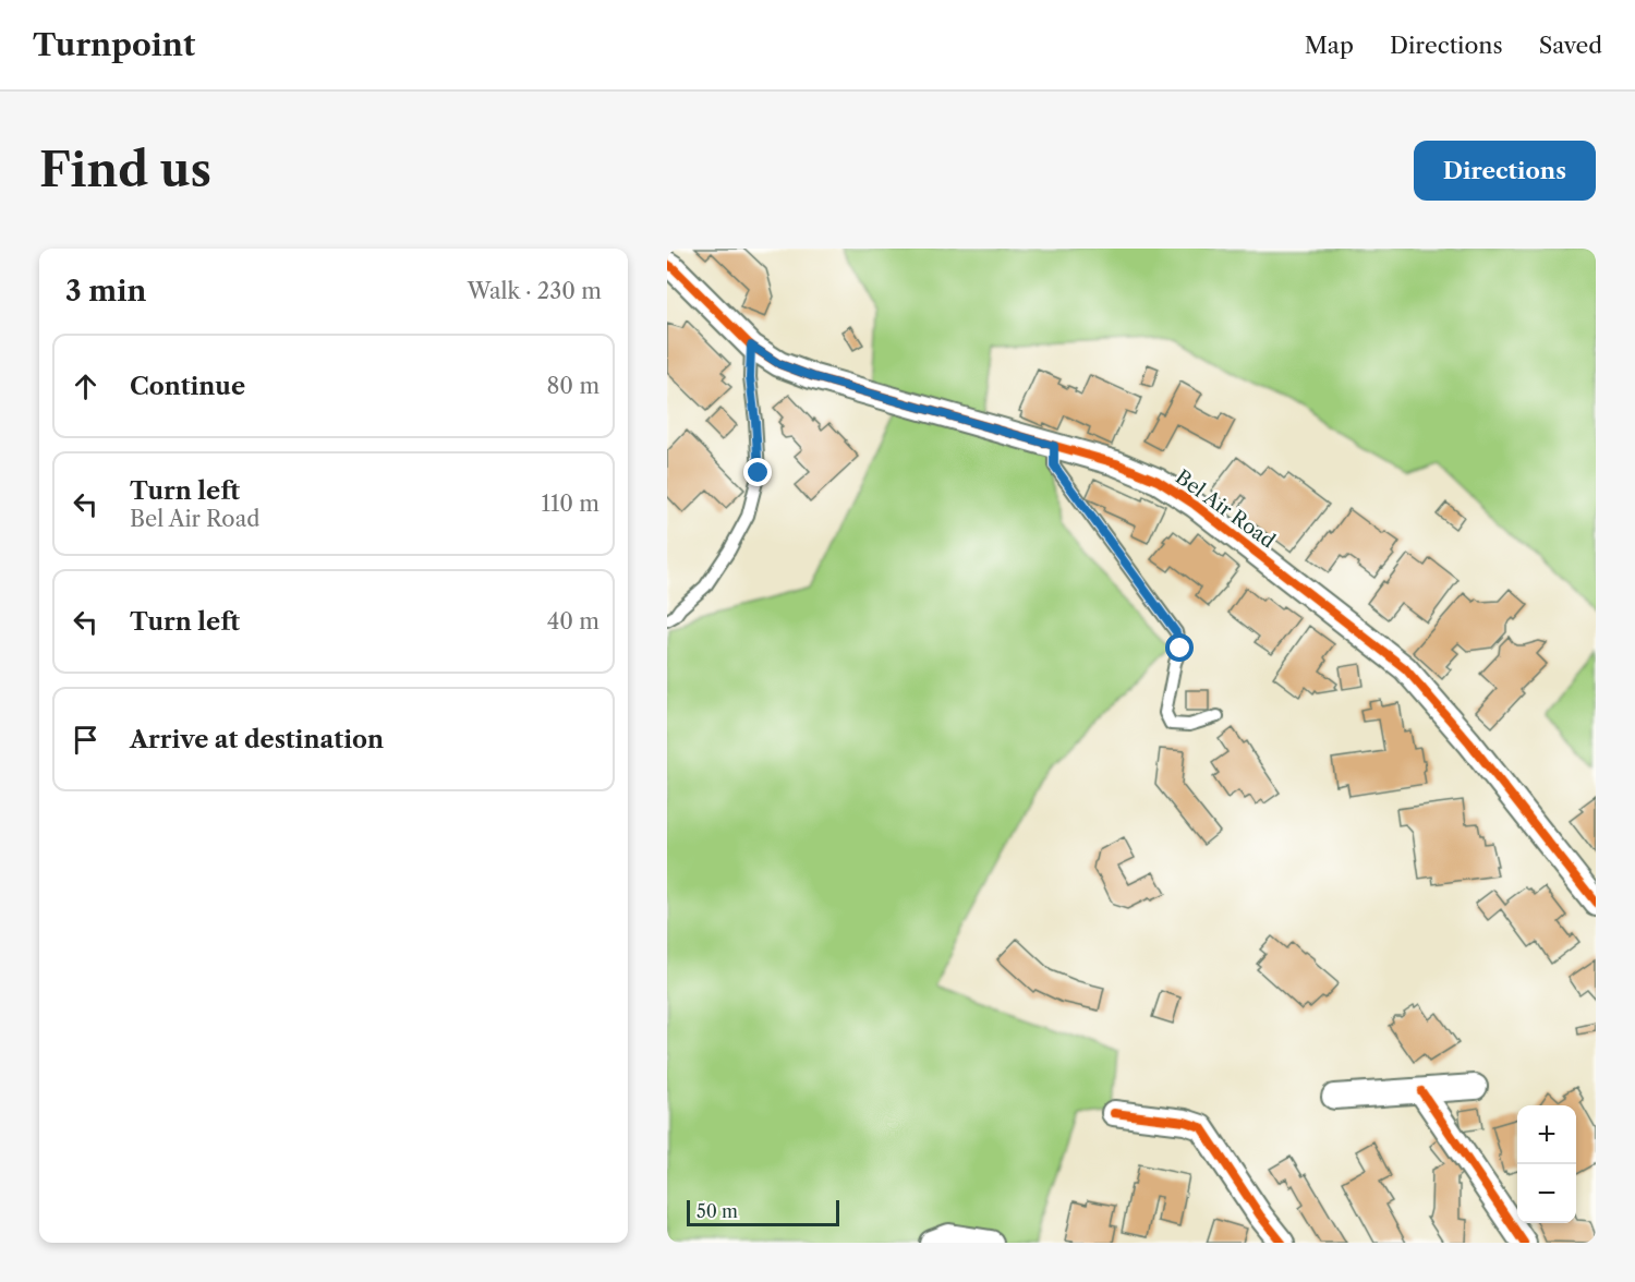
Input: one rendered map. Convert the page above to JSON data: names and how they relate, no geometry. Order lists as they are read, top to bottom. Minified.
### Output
{"streets":{"street":["Bel Air Road"]},"scale_bar":"50 m","page":{"header":"Turnpoint","nav":["Map","Directions","Saved"],"buttons":"Directions","title":"Find us","heading":["3 min","Walk · 230 m"],"list":[["Continue","80 m"],["Turn left","Bel Air Road","110 m"],["Turn left","40 m"],"Arrive at destination"],"map_buttons":["+","−"],"scale":"50 m"}}
